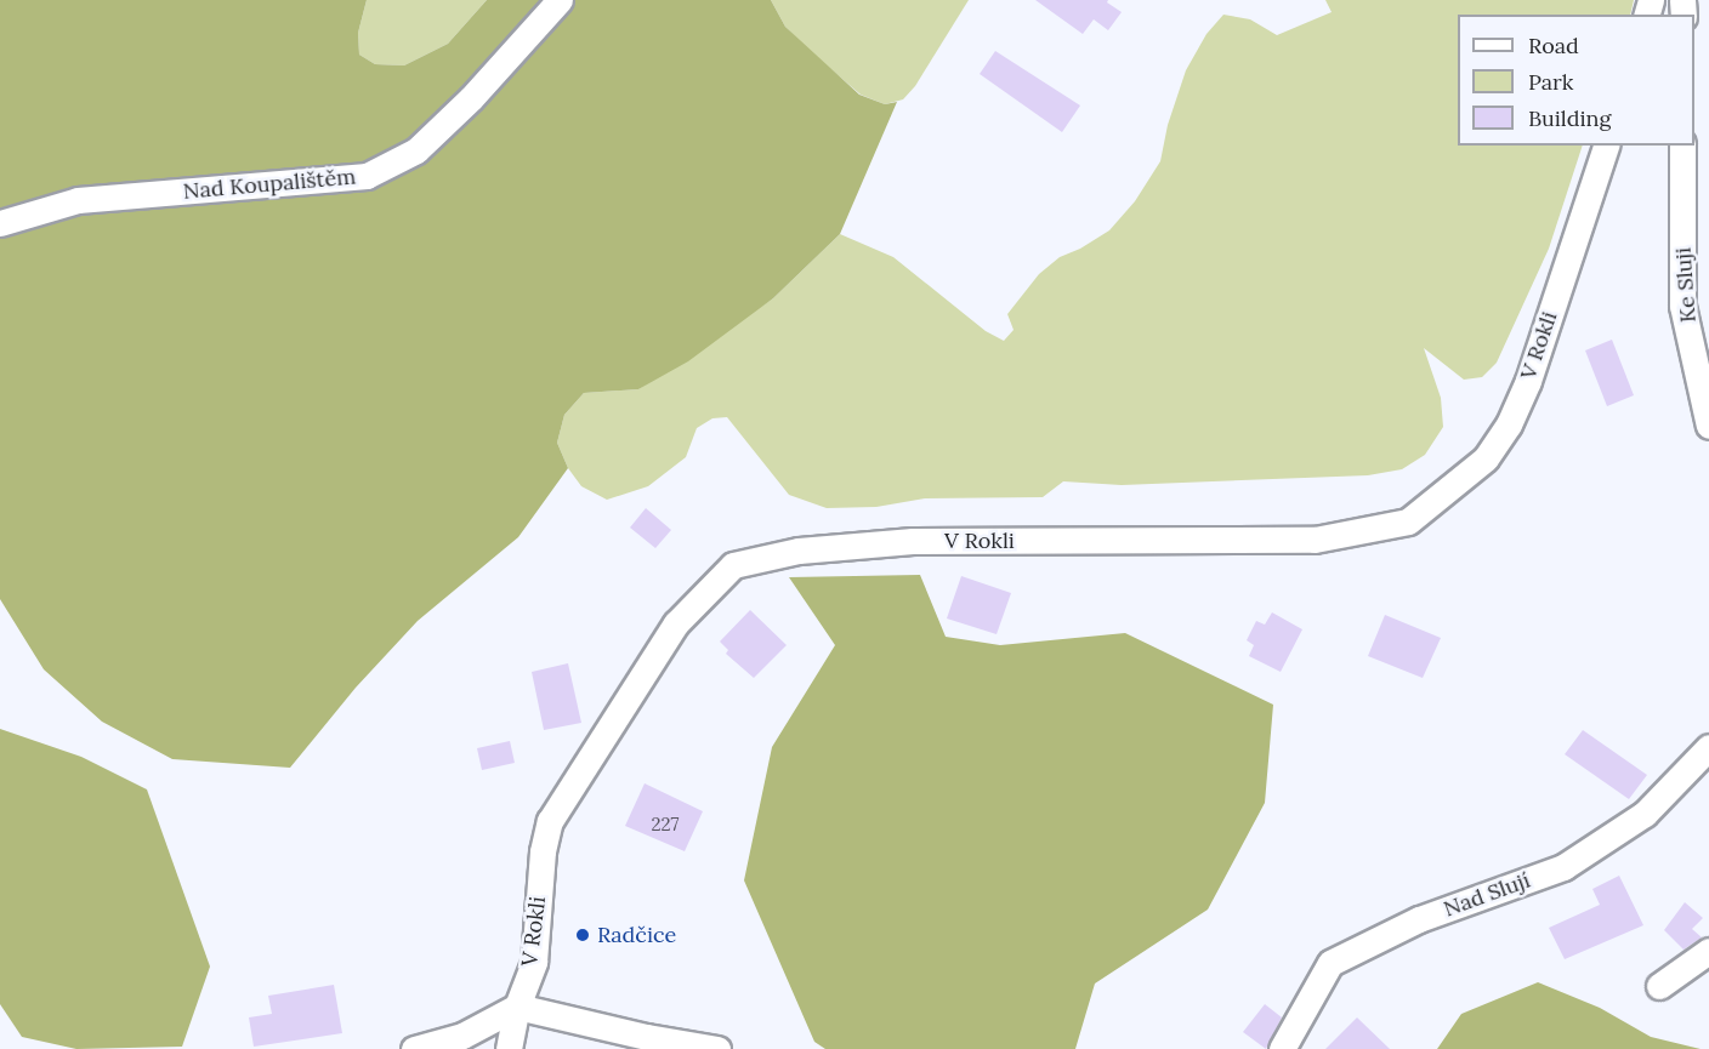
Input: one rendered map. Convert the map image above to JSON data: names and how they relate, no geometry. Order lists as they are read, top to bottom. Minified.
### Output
{"streets":{"street":["Nad Koupalištěm","Ke Sluji","V Rokli","Nad Slují"]},"places":["Radčice"],"house_numbers":["227"],"legend":["Road","Park","Building"]}
